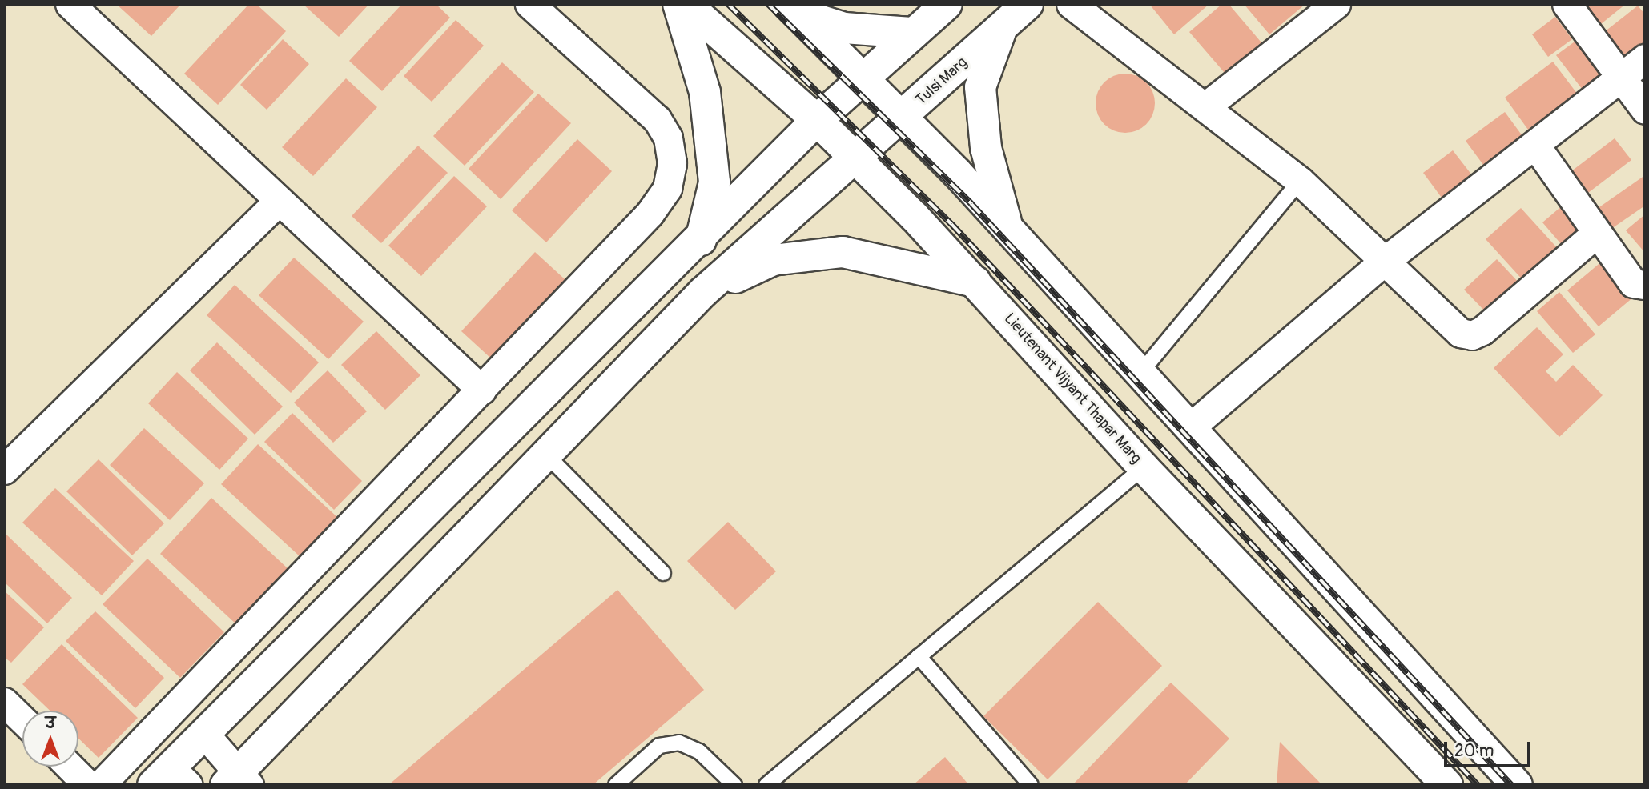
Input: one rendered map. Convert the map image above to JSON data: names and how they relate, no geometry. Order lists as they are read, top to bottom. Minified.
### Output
{"streets":{"main road":["Tulsi Marg","Lieutenant Vijyant Thapar Marg"]},"crossings":[["Tulsi Marg","Lieutenant Vijyant Thapar Marg"]],"scale_bar":"20 m","north":"top"}
